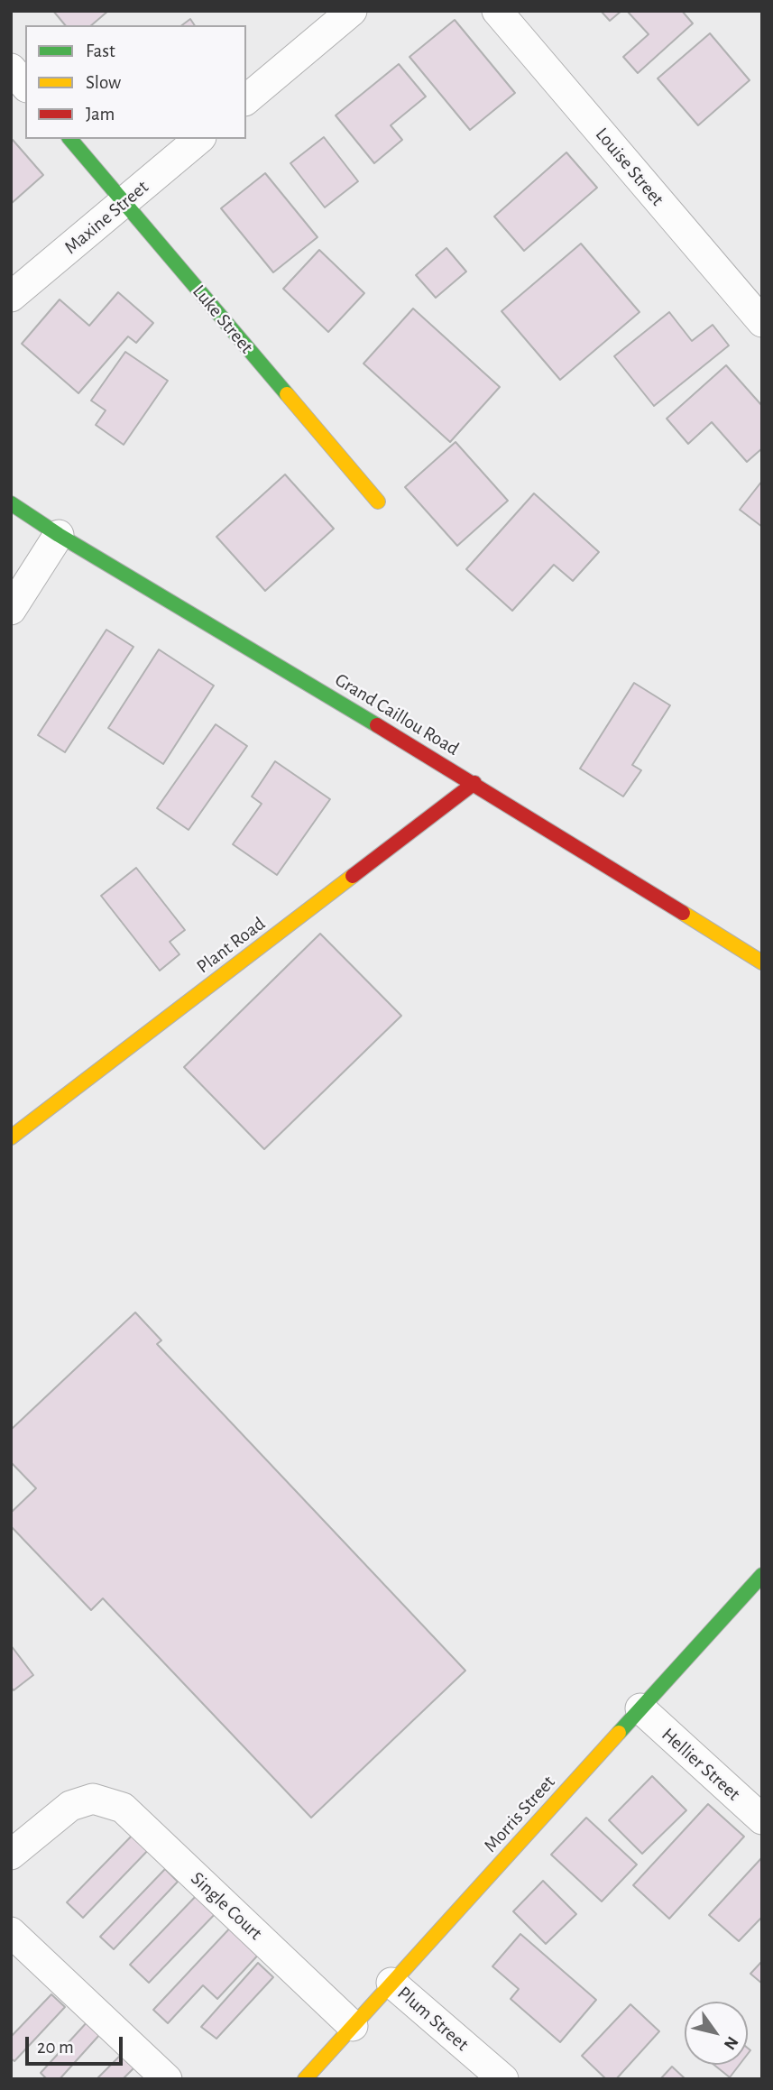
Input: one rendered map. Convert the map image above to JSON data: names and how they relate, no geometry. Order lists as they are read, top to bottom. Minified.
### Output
{"streets":{"street":["Louise Street","Maxine Street","Luke Street","Grand Caillou Road","Plant Road","Hellier Street","Morris Street","Single Court","Plum Street"]},"crossings":[["Maxine Street","Luke Street"],["Grand Caillou Road","Plant Road"],["Hellier Street","Morris Street"],["Morris Street","Single Court"],["Morris Street","Plum Street"]],"legend":["Fast","Slow","Jam"],"scale_bar":"20 m","north":"bottom right"}
